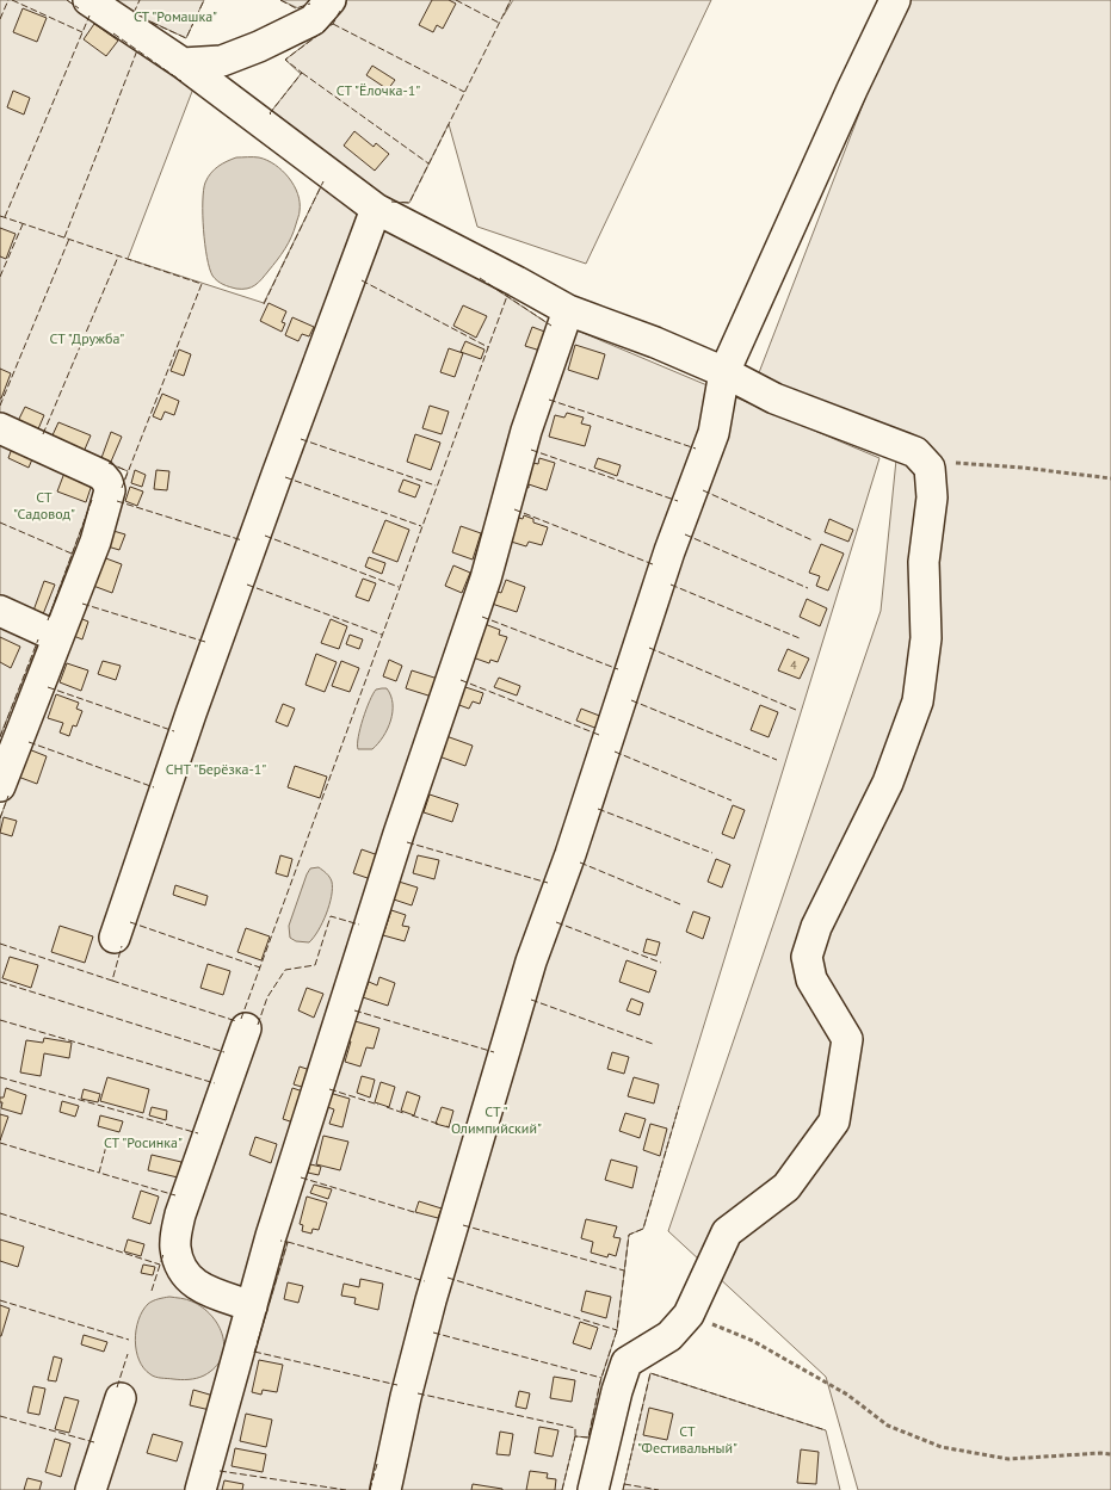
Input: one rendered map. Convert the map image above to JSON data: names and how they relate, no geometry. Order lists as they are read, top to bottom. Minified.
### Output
{"parks":["СТ \"Ромашка\"","СТ \"Ёлочка-1\"","СТ \"Дружба\"","СТ \"Садовод\"","СНТ \"Берёзка-1\"","СТ \" Олимпийский\"","СТ \"Росинка\"","СТ \"Фестивальный\""],"house_numbers":["4"]}
